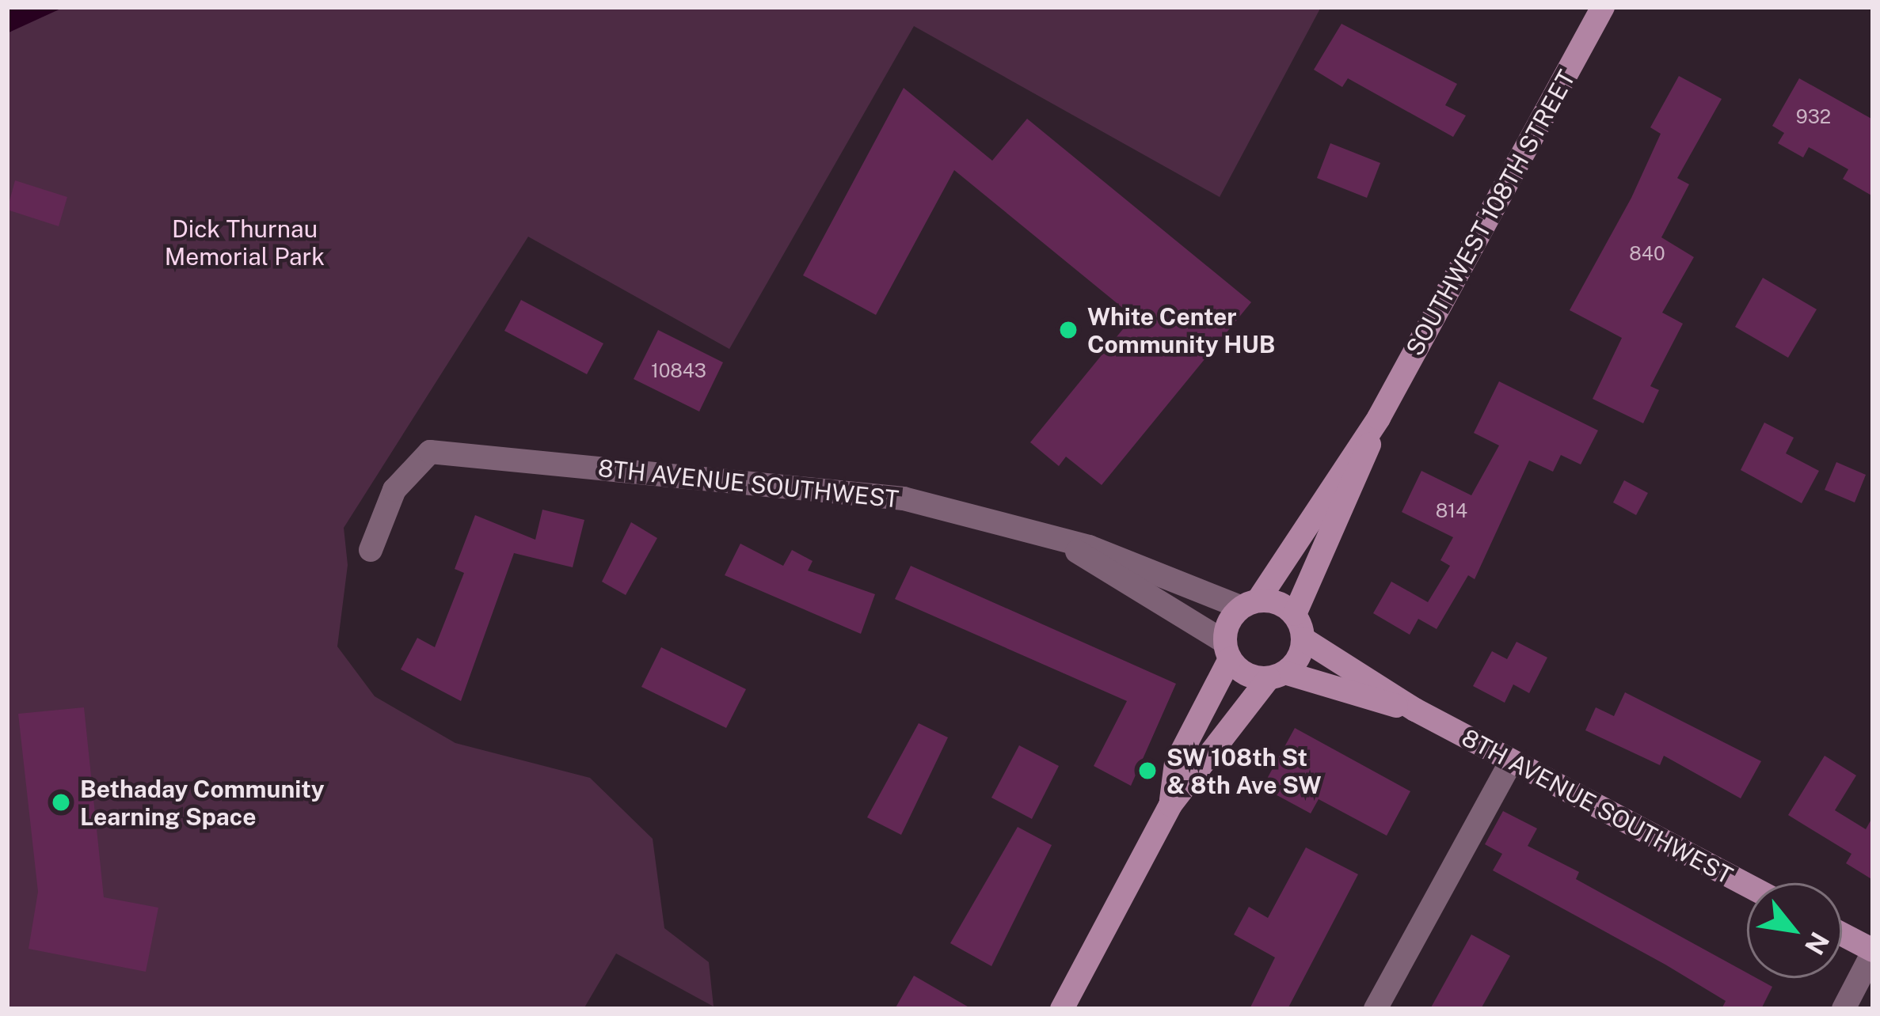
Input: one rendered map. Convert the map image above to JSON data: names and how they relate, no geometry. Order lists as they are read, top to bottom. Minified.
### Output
{"streets":{"street":["SOUTHWEST 108TH STREET","8TH AVENUE SOUTHWEST"]},"crossings":[["SOUTHWEST 108TH STREET","8TH AVENUE SOUTHWEST"]],"parks":["Dick Thurnau Memorial Park"],"places":["White Center Community HUB","SW 108th St & 8th Ave SW","Bethaday Community Learning Space"],"house_numbers":["932","840","10843","814"],"north":"bottom right"}
